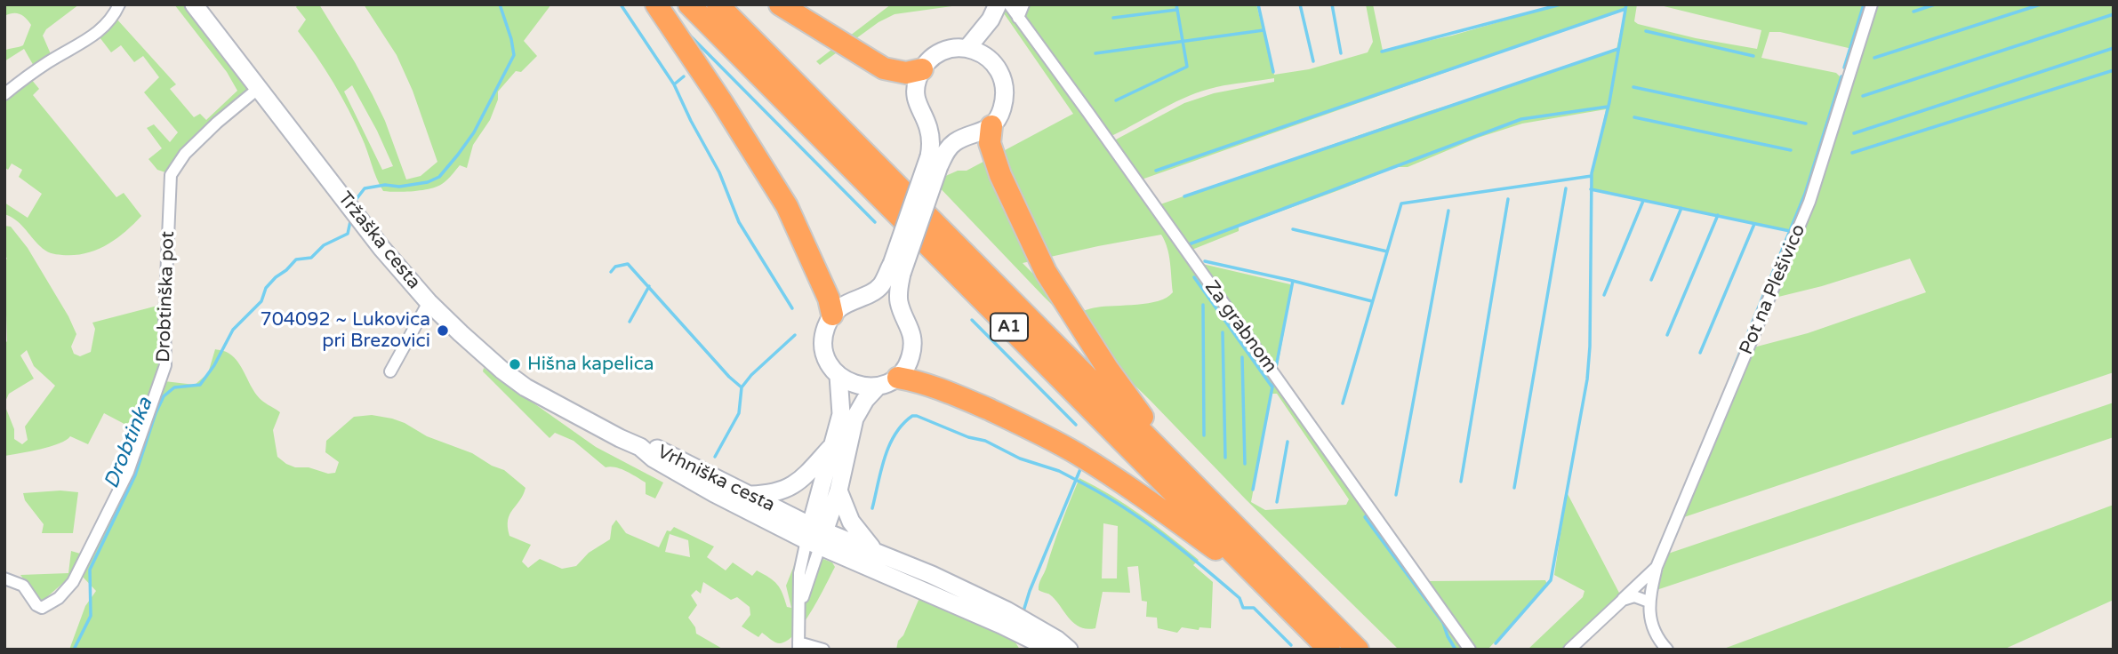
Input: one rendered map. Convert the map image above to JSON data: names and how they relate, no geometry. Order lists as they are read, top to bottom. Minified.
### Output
{"streets":{"highway":["A1"],"main road":["Tržaška cesta","Vrhniška cesta"],"street":["Pot na Plešivico","Drobtinška pot","Za grabnom"]},"crossings":[["Tržaška cesta","Drobtinška pot"],["Tržaška cesta","Vrhniška cesta"]],"water":["Drobtinka"],"places":["704092 ~ Lukovica pri Brezovici","Hišna kapelica"]}
